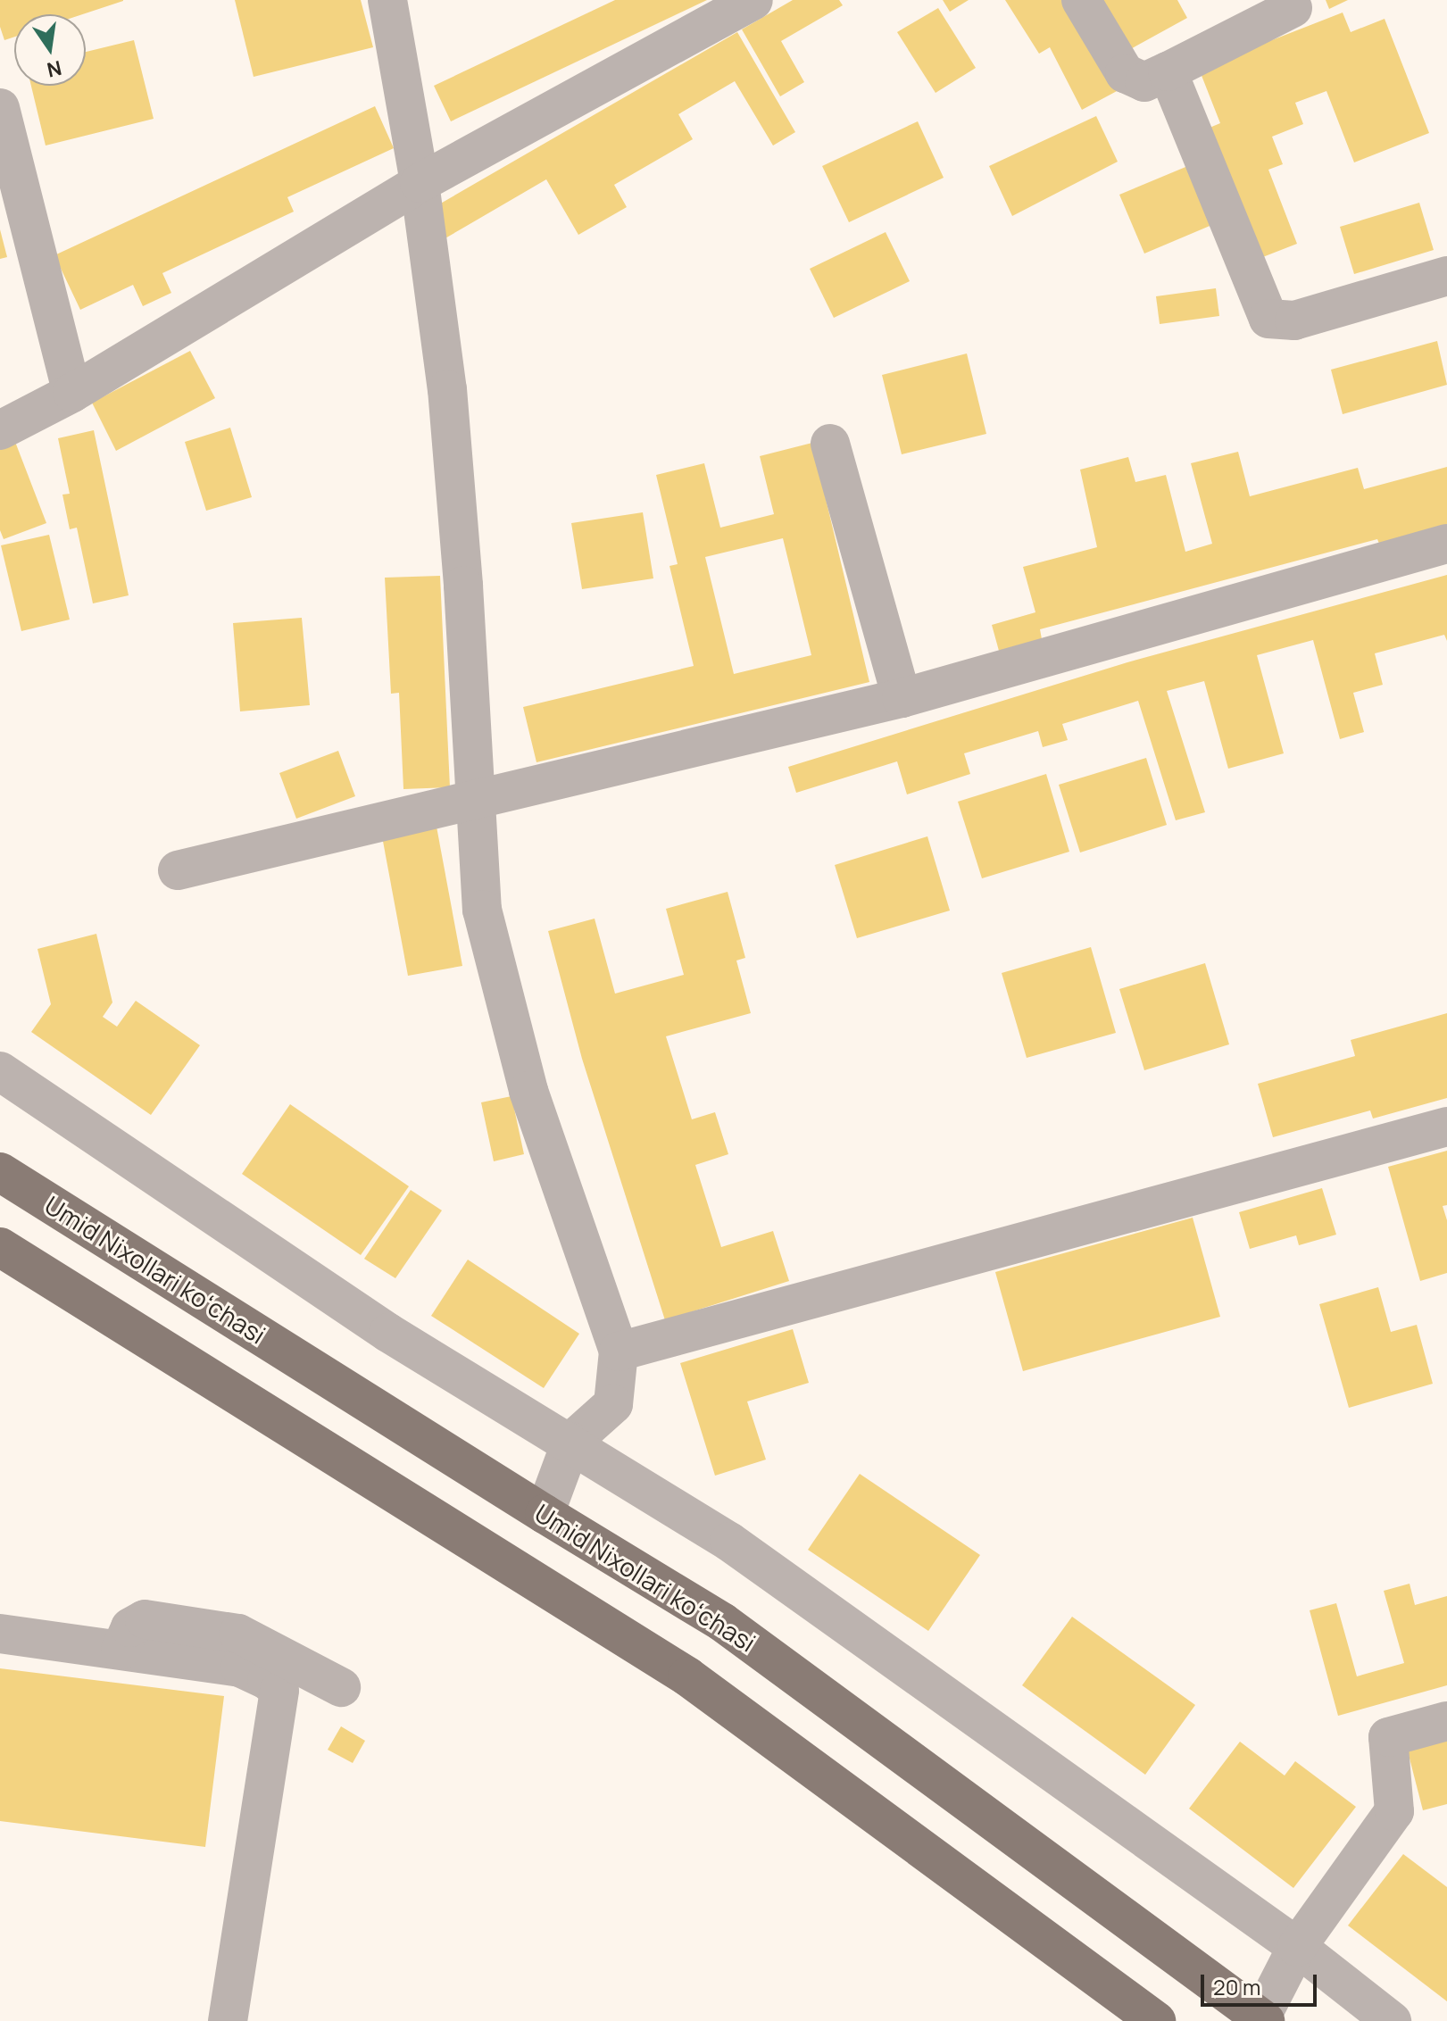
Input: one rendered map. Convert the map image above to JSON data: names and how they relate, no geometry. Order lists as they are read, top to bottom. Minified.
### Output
{"streets":{"main road":["Umid Nixollari koʻchasi"]},"scale_bar":"20 m","north":"bottom"}
